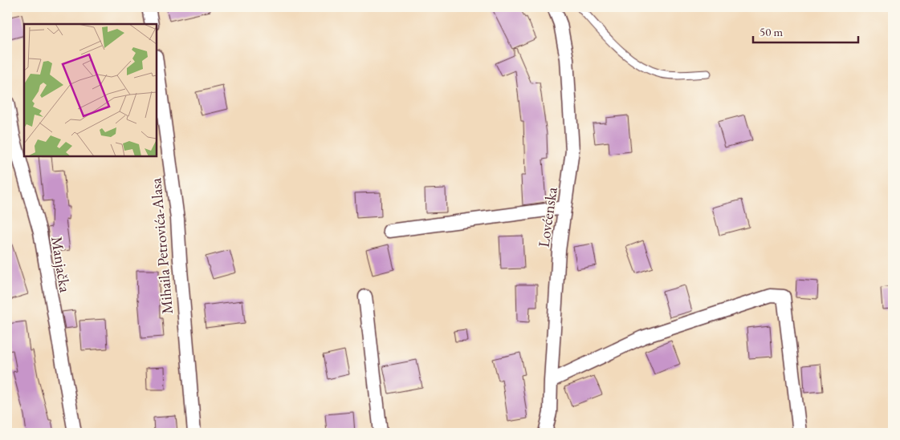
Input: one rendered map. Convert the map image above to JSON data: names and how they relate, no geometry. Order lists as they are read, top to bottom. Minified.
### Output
{"streets":{"street":["Lovćenska","Mihaila Petrovića-Alasa","Manjačka"]},"scale_bar":"50 m"}
